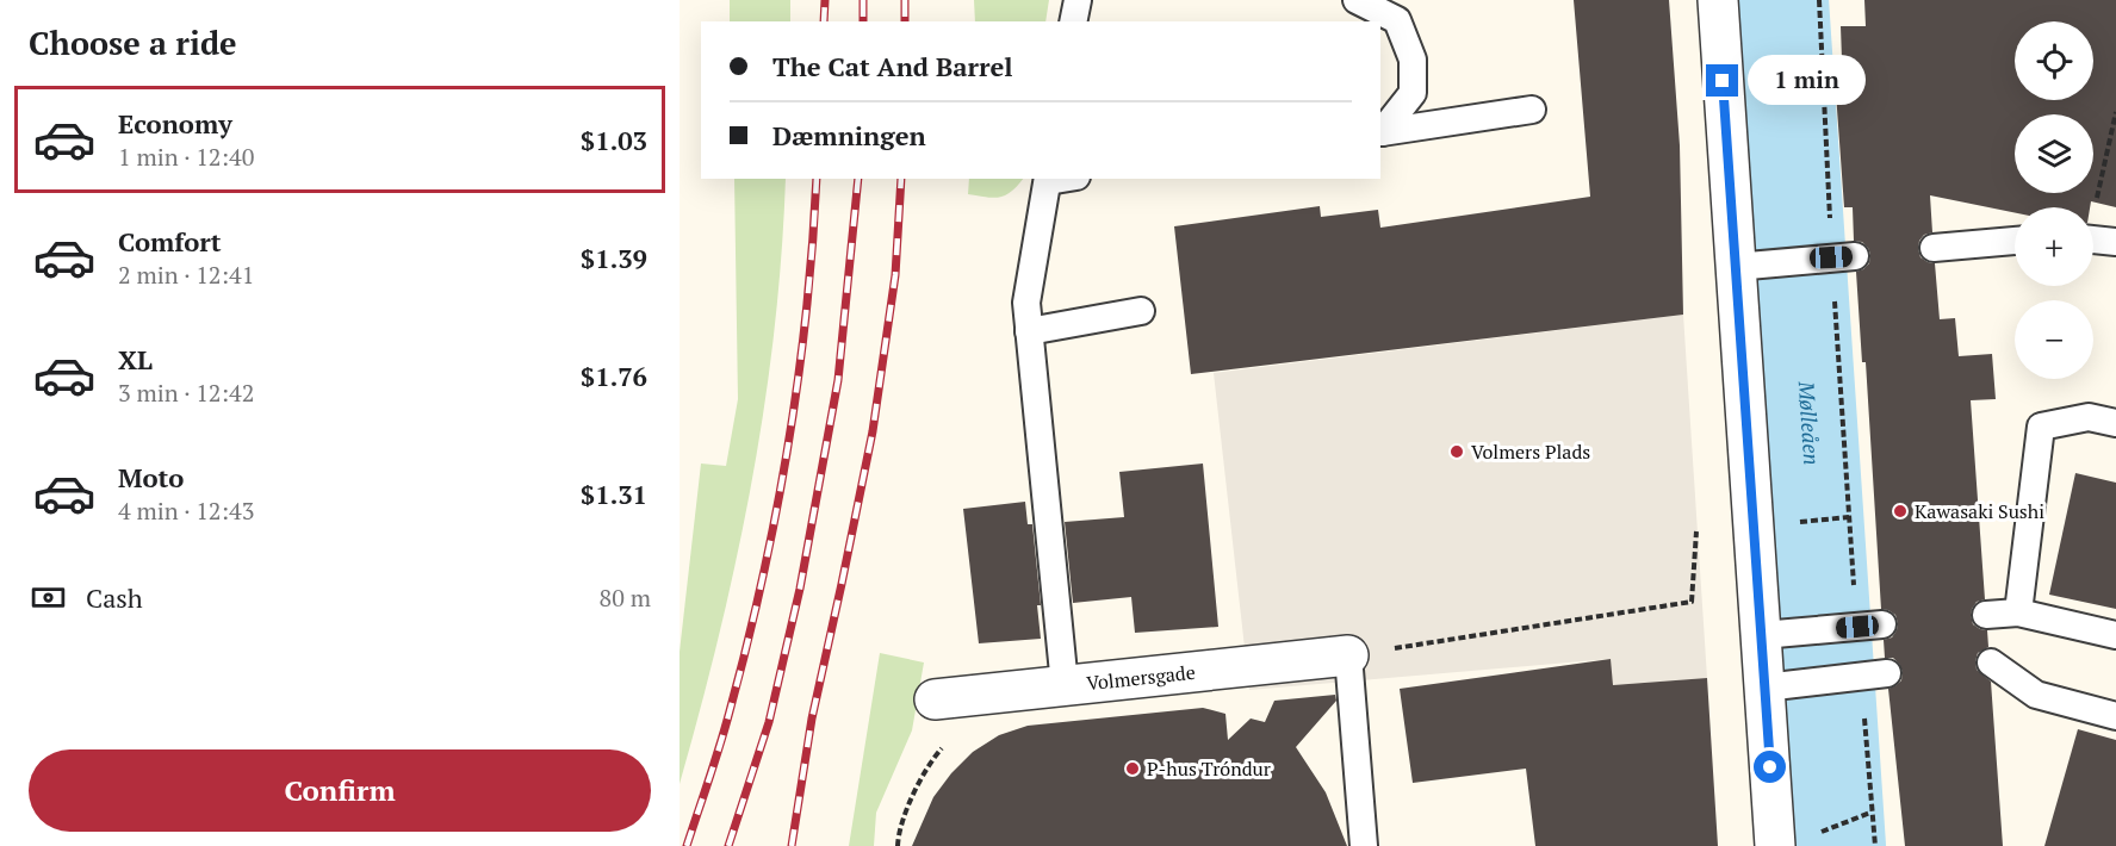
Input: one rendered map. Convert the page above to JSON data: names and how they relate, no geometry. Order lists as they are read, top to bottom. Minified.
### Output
{"streets":{"street":["Volmersgade"]},"water":["Mølleåen"],"places":["Volmers Plads","Kawasaki Sushi","P-hus Tróndur"],"page":{"heading":"Choose a ride","map_buttons":["+","−"],"banner":["The Cat And Barrel","Dæmningen"],"bubble":"1 min","list":[{"name":"Economy","note":"1 min · 12:40","value":"$1.03"},{"name":"Comfort","note":"2 min · 12:41","value":"$1.39"},{"name":"XL","note":"3 min · 12:42","value":"$1.76"},{"name":"Moto","note":"4 min · 12:43","value":"$1.31"}],"pay":["Cash","80 m"],"buttons":"Confirm"}}
